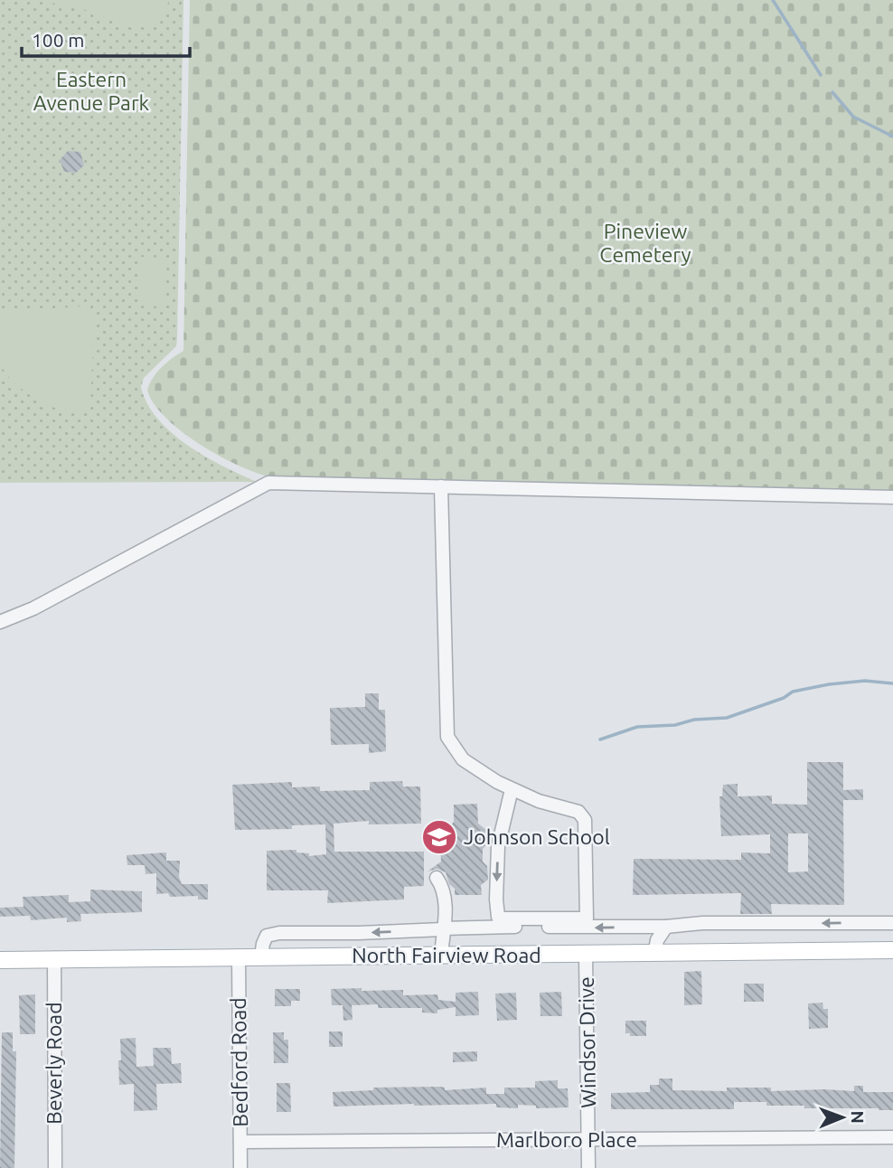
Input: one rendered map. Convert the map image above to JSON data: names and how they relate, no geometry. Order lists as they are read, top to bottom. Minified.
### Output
{"streets":{"main road":["North Fairview Road"],"street":["Windsor Drive","Bedford Road","Beverly Road","Marlboro Place"]},"crossings":[["North Fairview Road","Windsor Drive"],["North Fairview Road","Bedford Road"],["North Fairview Road","Beverly Road"],["Windsor Drive","Marlboro Place"],["Bedford Road","Marlboro Place"]],"parks":["Eastern Avenue Park","Pineview Cemetery"],"places":{"school or university":["Johnson School"]},"scale_bar":"100 m","north":"right"}
